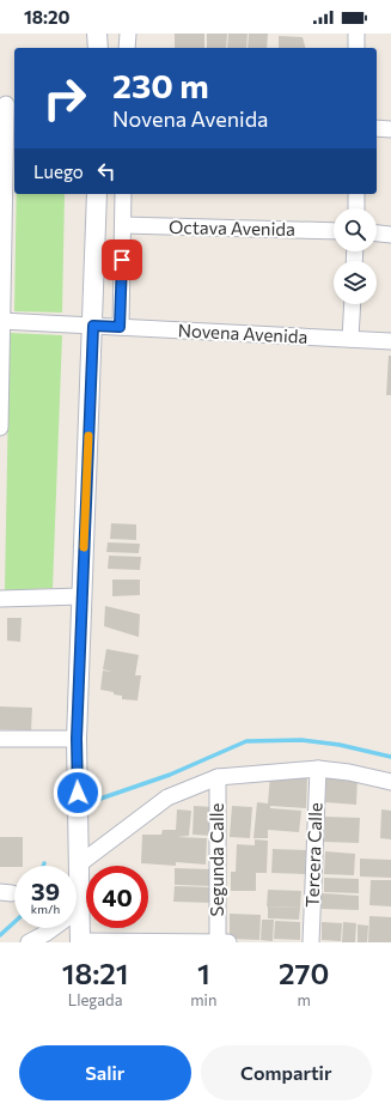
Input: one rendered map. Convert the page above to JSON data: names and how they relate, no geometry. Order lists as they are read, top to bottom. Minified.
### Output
{"streets":{"street":["Octava Avenida","Novena Avenida","Tercera Calle","Segunda Calle"]},"page":{"status":"18:20","turn":["230 m","Novena Avenida"],"then":"Luego","speed":"39 km/h","limit":"40","eta":["18:21","Llegada","1","min","270","m"],"buttons":["Salir","Compartir"]}}
